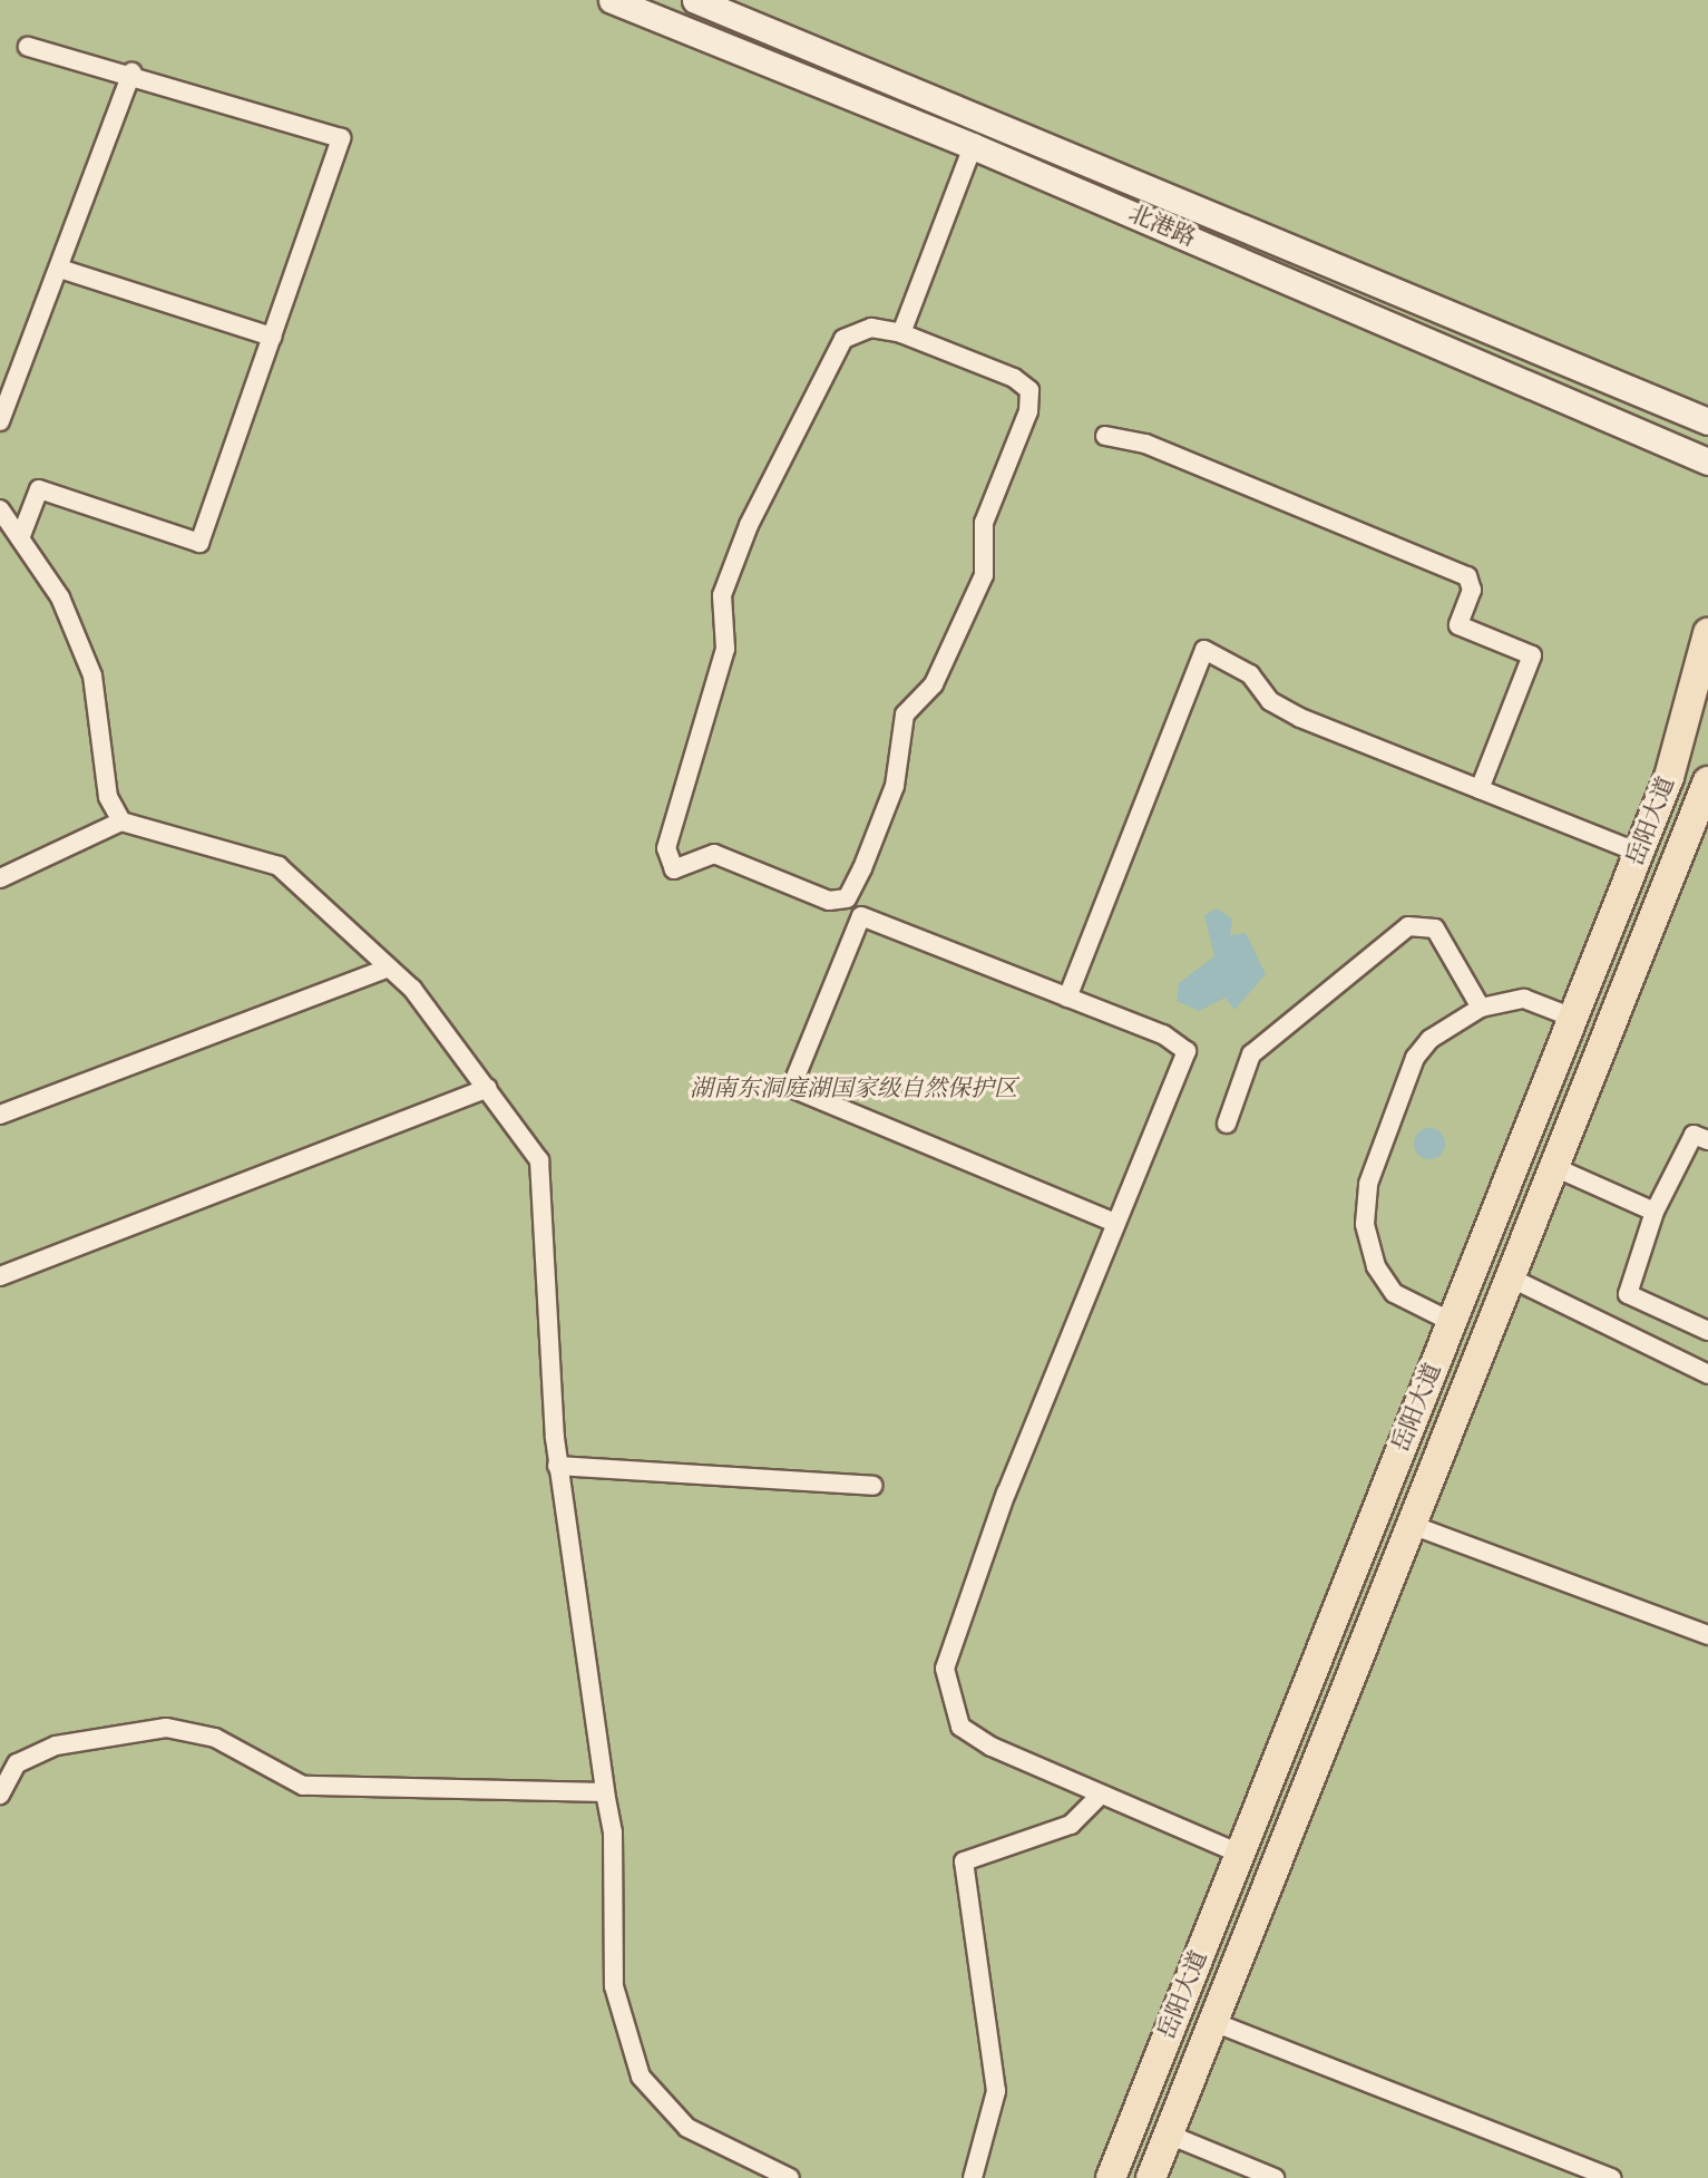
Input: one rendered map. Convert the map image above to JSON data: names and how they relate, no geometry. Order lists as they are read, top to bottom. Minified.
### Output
{"streets":{"main road":["北港路","岳阳大道"]},"parks":["湖南东洞庭湖国家级自然保护区"]}
